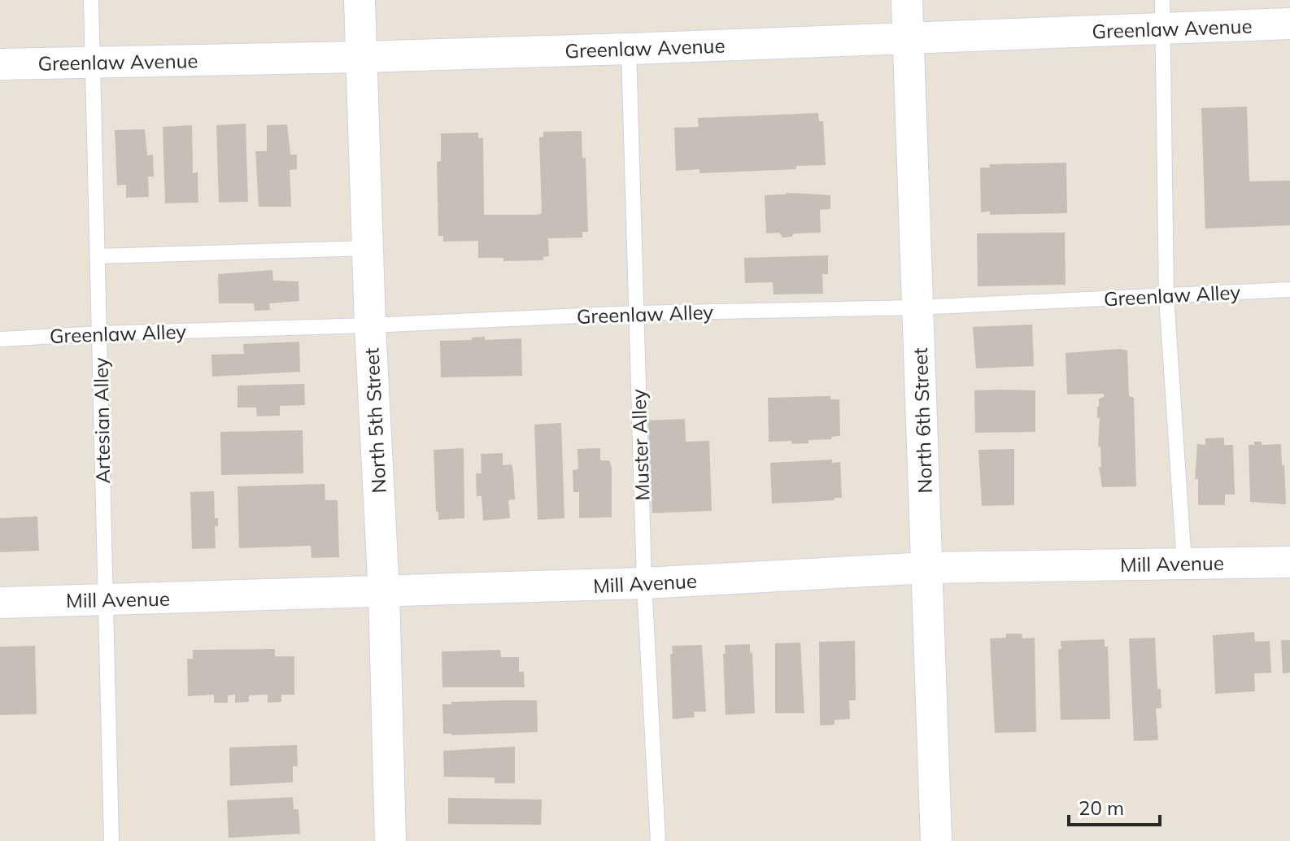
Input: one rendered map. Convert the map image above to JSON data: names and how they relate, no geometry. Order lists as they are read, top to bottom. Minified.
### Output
{"streets":{"street":["Greenlaw Avenue","North 5th Street","North 6th Street","Mill Avenue"],"lane":["Greenlaw Alley","Artesian Alley","Muster Alley"]},"crossings":[["Greenlaw Avenue","Artesian Alley"],["Greenlaw Avenue","North 5th Street"],["Greenlaw Avenue","North 6th Street"],["Greenlaw Avenue","Muster Alley"],["Greenlaw Alley","Artesian Alley"],["Greenlaw Alley","North 5th Street"],["Greenlaw Alley","North 6th Street"],["Greenlaw Alley","Muster Alley"],["Artesian Alley","Mill Avenue"],["North 5th Street","Mill Avenue"],["North 6th Street","Mill Avenue"],["Muster Alley","Mill Avenue"]],"scale_bar":"20 m"}
